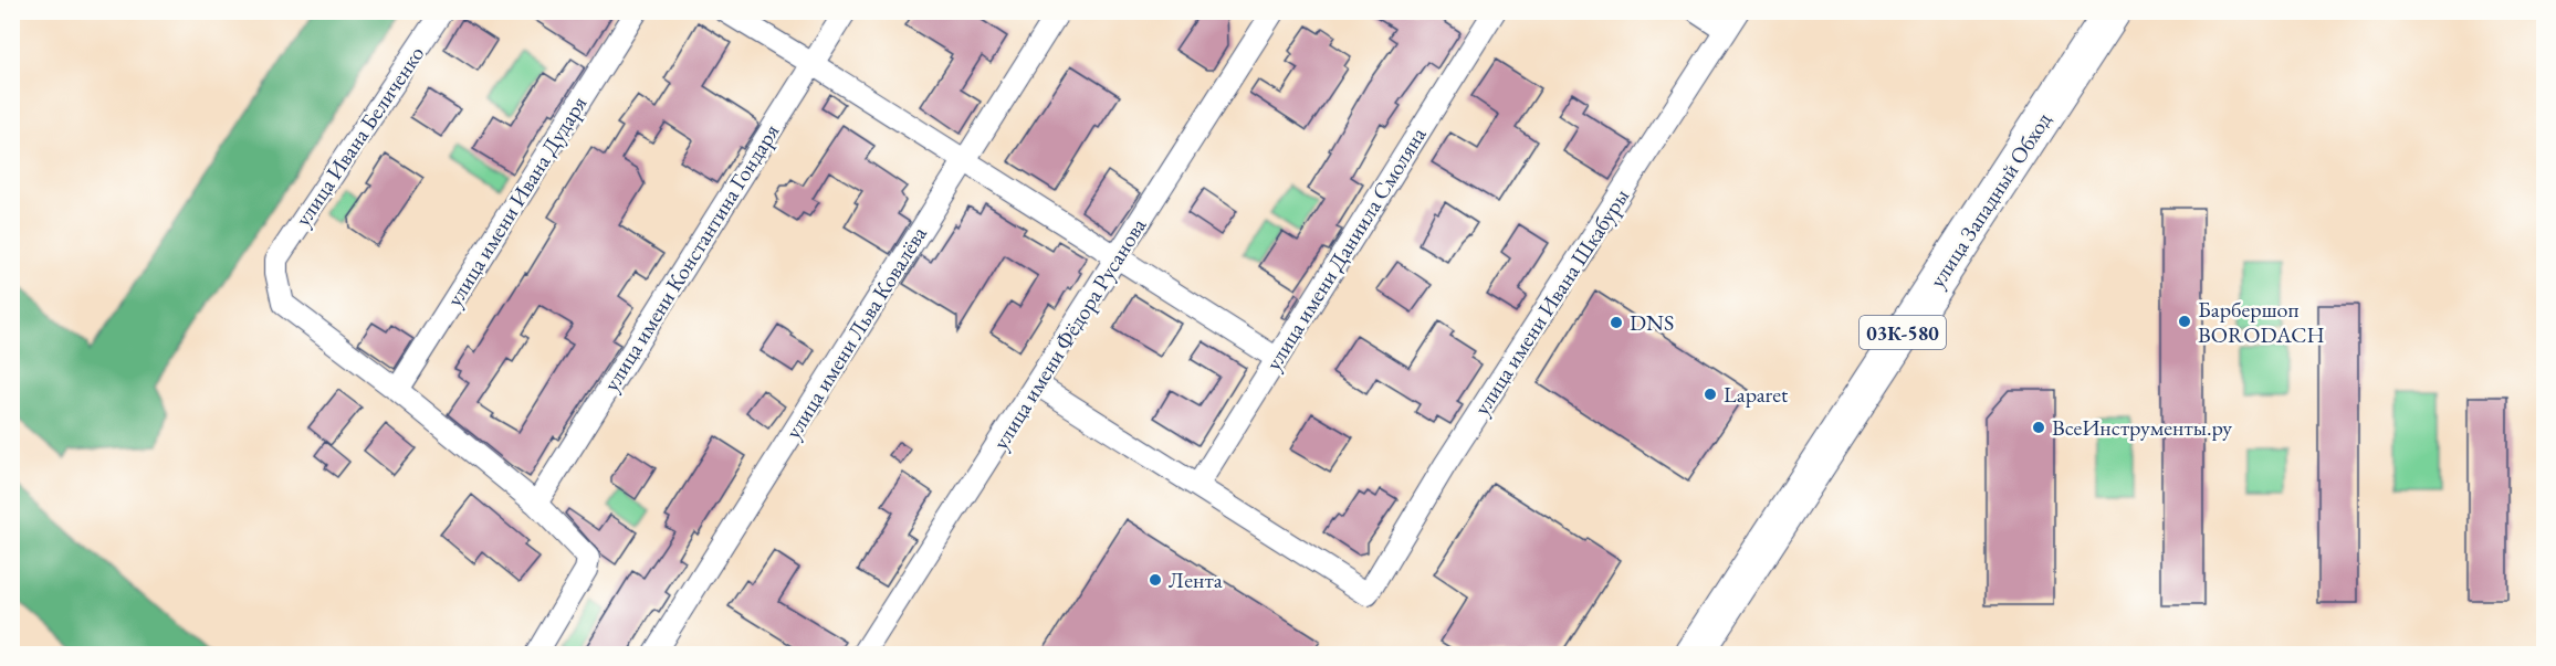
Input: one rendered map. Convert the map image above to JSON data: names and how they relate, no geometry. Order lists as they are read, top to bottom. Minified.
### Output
{"streets":{"highway":["улица Западный Обход","03К-580"],"street":["улица Ивана Беличенко","улица имени Ивана Дударя","улица имени Даниила Смоляна","улица имени Константина Гондаря","улица имени Ивана Шкабуры","улица имени Льва Ковалёва","улица имени Фёдора Русанова"]},"crossings":[["улица Ивана Беличенко","улица имени Ивана Дударя"],["улица имени Даниила Смоляна","улица имени Ивана Шкабуры"]],"places":["Барбершоп BORODACH","DNS","Laparet","ВсеИнструменты.ру","Лента"]}
